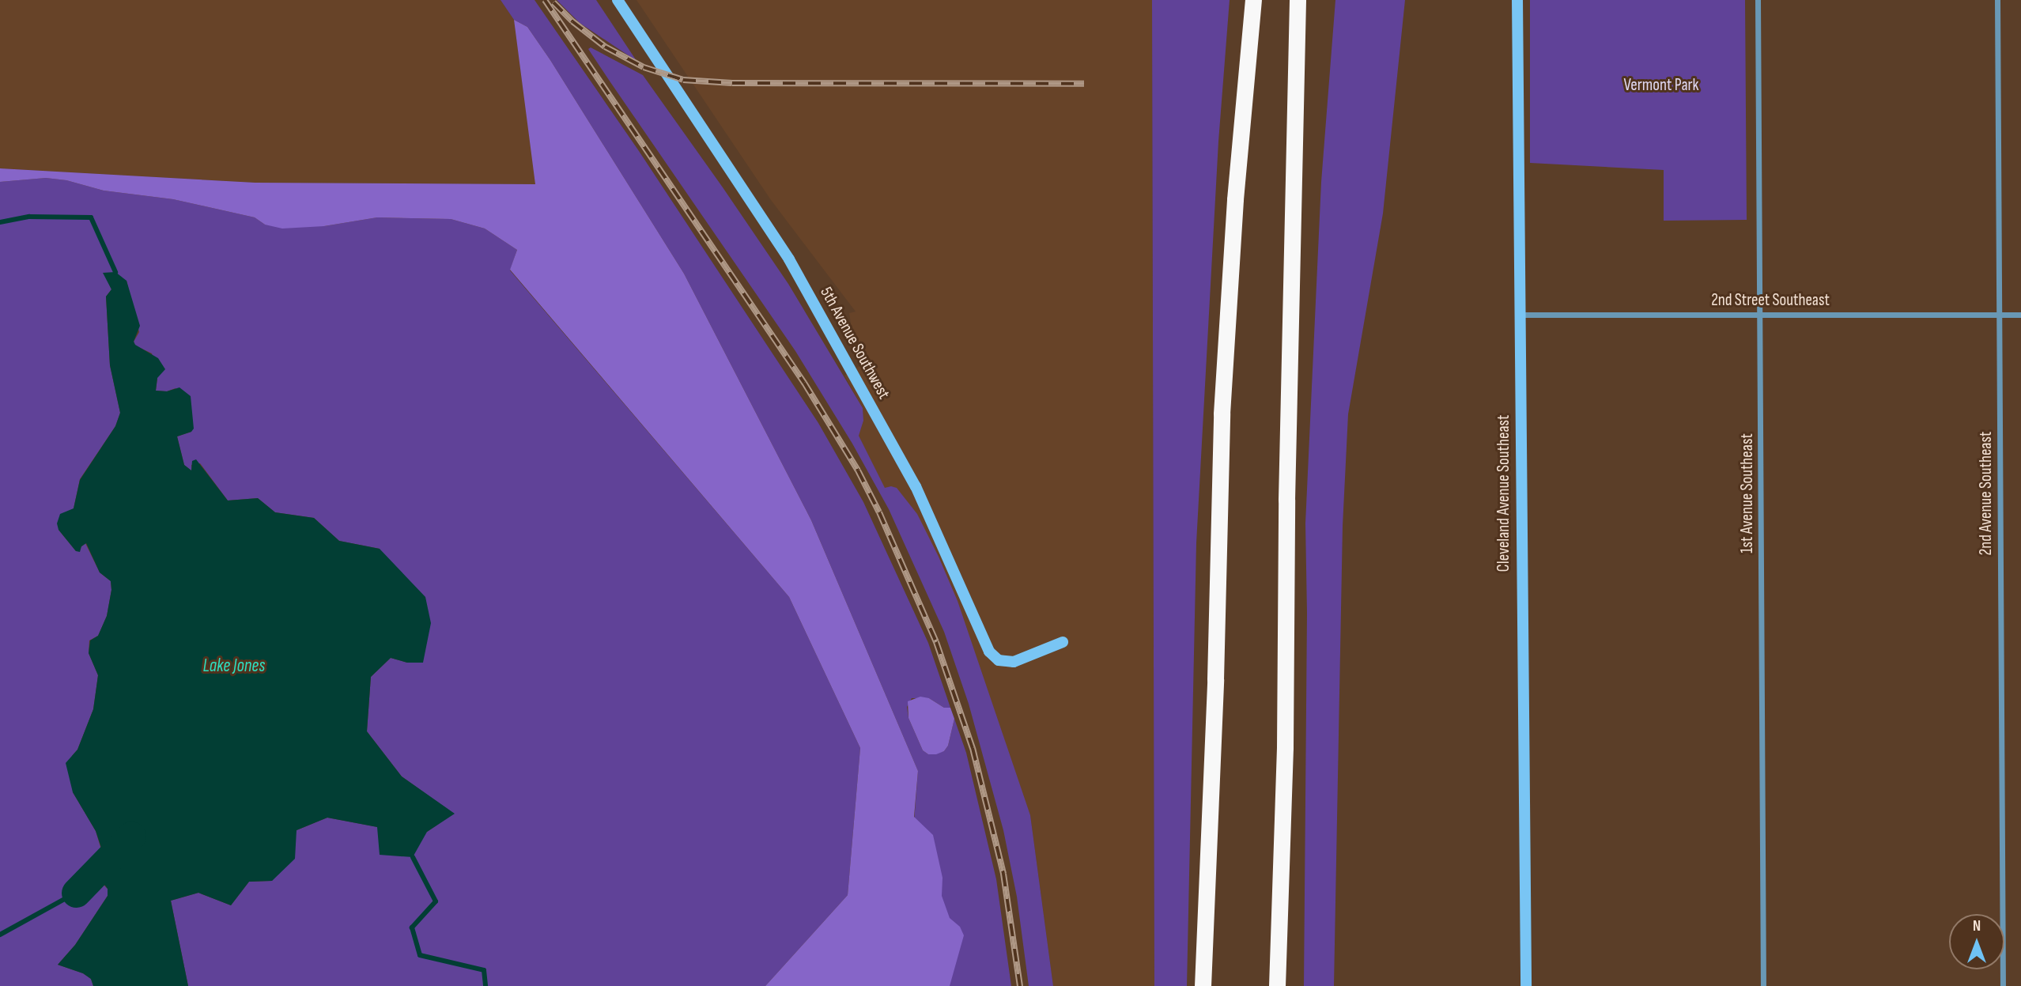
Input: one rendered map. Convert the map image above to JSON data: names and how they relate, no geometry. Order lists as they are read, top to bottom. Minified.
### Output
{"streets":{"street":["2nd Street Southeast","5th Avenue Southwest","Cleveland Avenue Southeast","1st Avenue Southeast","2nd Avenue Southeast"]},"crossings":[["2nd Street Southeast","Cleveland Avenue Southeast"],["2nd Street Southeast","1st Avenue Southeast"],["2nd Street Southeast","2nd Avenue Southeast"]],"water":["Lake Jones"],"parks":["Vermont Park"],"north":"top"}
